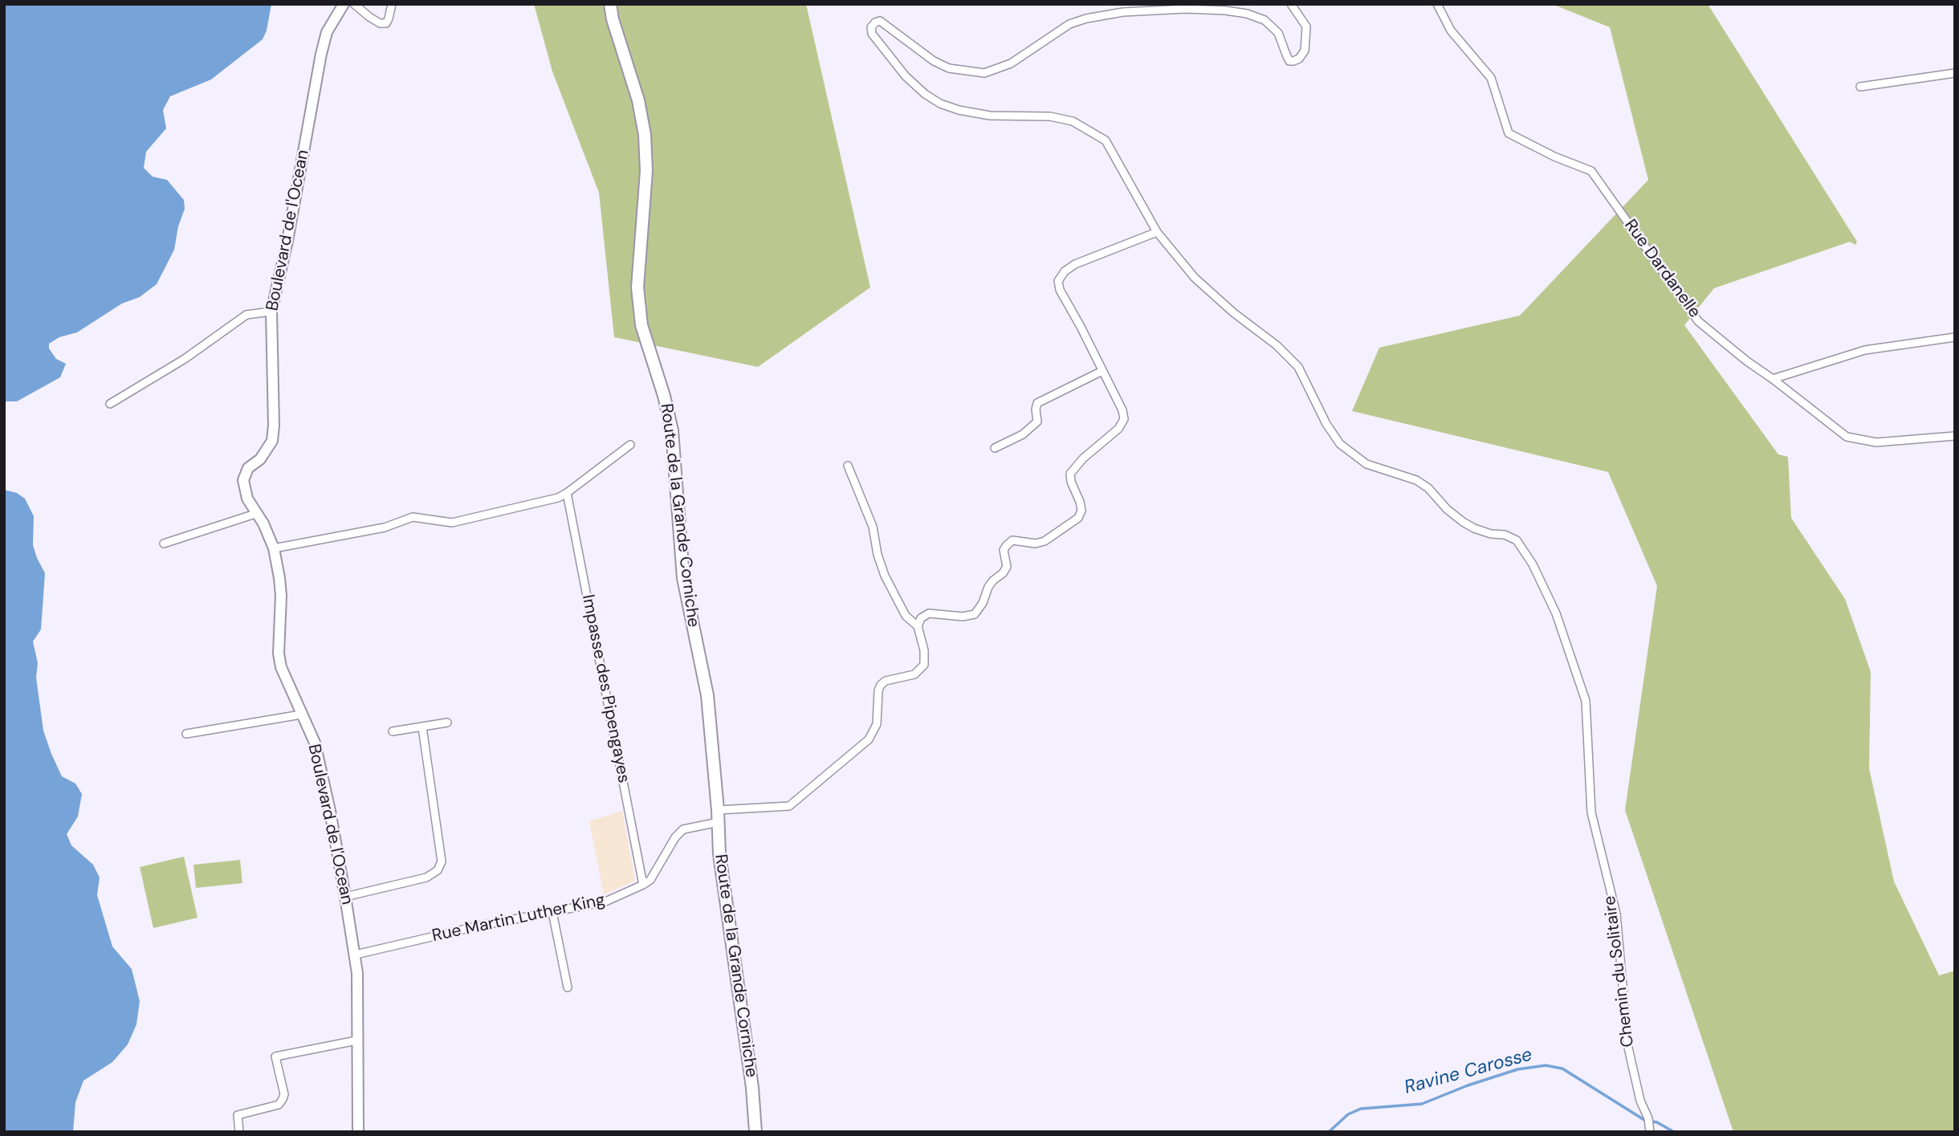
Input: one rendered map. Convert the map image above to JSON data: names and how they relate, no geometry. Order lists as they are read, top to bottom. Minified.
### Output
{"streets":{"main road":["Route de la Grande Corniche"],"street":["Boulevard de l'Ocean","Rue Dardanelle","Impasse des Pipengayes","Rue Martin Luther King","Chemin du Solitaire"]},"crossings":[["Boulevard de l'Ocean","Rue Martin Luther King"],["Route de la Grande Corniche","Rue Martin Luther King"],["Impasse des Pipengayes","Rue Martin Luther King"]],"water":["Ravine Carosse"]}
